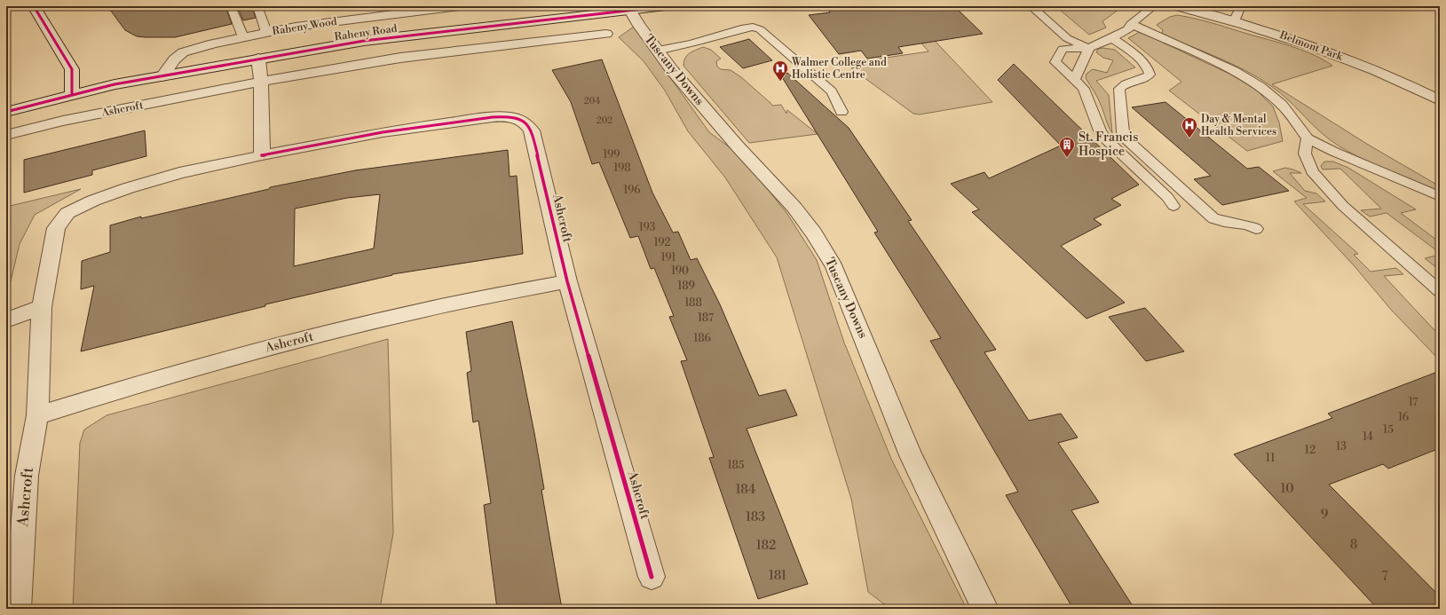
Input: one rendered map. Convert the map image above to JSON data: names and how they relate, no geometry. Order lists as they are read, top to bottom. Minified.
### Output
{"streets":{"street":["Raheny Wood","Raheny Road","Belmont Park","Tuscany Downs","Ashcroft"]},"crossings":[["Raheny Wood","Raheny Road"],["Raheny Road","Tuscany Downs"]],"places":{"hospital":["Walmer College and Holistic Centre","Day & Mental Health Services"],"building":["St. Francis Hospice"]},"house_numbers":["204","202","199","198","196","193","192","191","190","189","188","187","186","17","16","15","14","13","12","11","185","10","184","9","183","8","182","181","7"]}
